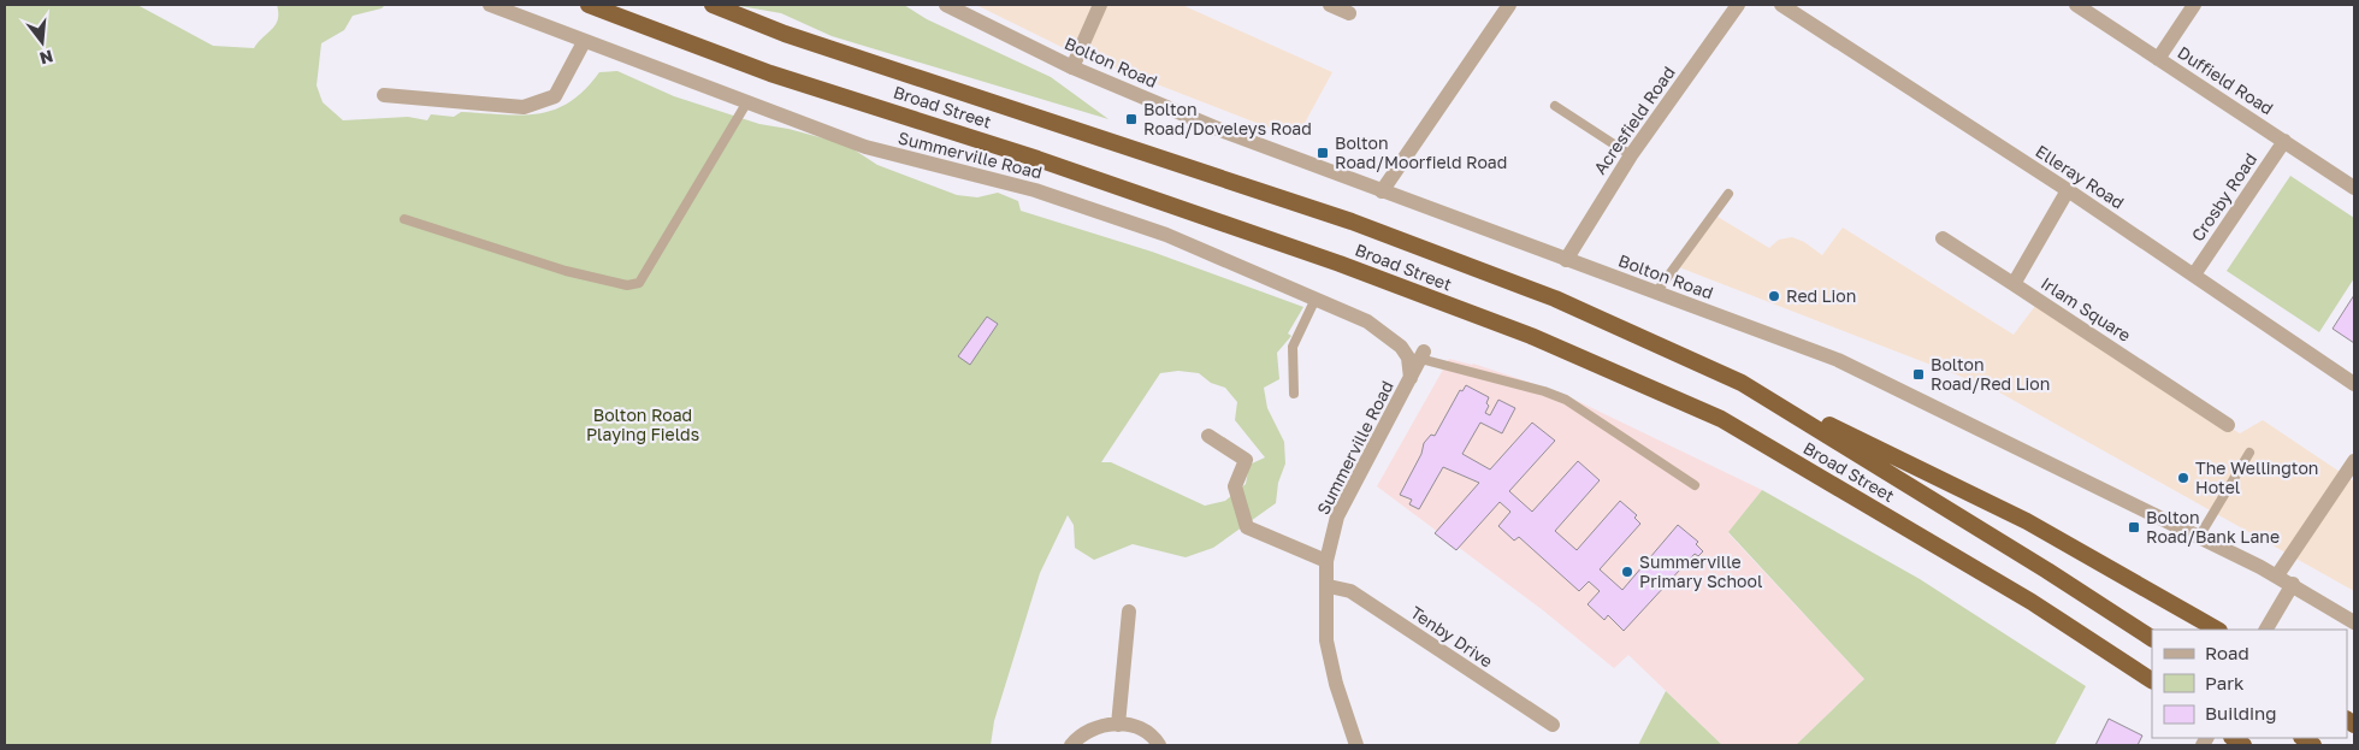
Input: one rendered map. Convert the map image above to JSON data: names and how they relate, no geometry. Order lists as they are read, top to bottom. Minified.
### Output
{"streets":{"highway":["Broad Street"],"street":["Bolton Road","Duffield Road","Acresfield Road","Summerville Road","Elleray Road","Crosby Road","Irlam Square","Tenby Drive"]},"crossings":[["Bolton Road","Acresfield Road"],["Duffield Road","Crosby Road"],["Summerville Road","Tenby Drive"],["Elleray Road","Crosby Road"],["Elleray Road","Irlam Square"]],"parks":["Bolton Road Playing Fields"],"places":{"transit":["Bolton Road/Doveleys Road","Bolton Road/Moorfield Road","Bolton Road/Red Lion","Bolton Road/Bank Lane"],"other":["Red Lion","The Wellington Hotel","Summerville Primary School"]},"legend":["Road","Park","Building"],"north":"bottom"}
